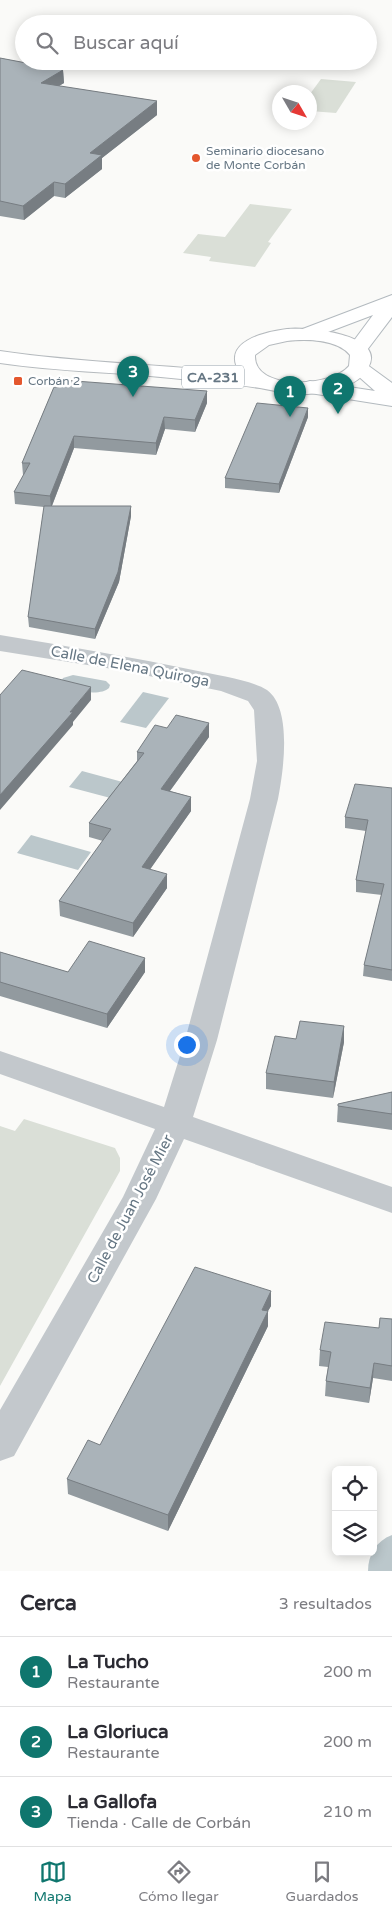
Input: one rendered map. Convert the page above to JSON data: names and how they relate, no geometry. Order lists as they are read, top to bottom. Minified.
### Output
{"streets":{"main road":["CA-231"],"street":["Calle de Elena Quiroga","Calle de Juan José Mier"]},"crossings":[["Calle de Elena Quiroga","Calle de Juan José Mier"]],"places":{"other":["Seminario diocesano de Monte Corbán"],"transit":["Corbán 2"]},"north":"bottom right","page":{"search":"Buscar aquí","pins":["3","2","1"],"heading":["Cerca","3 resultados"],"list":[{"mark":"1","name":"La Tucho","note":"Restaurante","value":"200 m"},{"mark":"2","name":"La Gloriuca","note":"Restaurante","value":"200 m"},{"mark":"3","name":"La Gallofa","note":"Tienda · Calle de Corbán","value":"210 m"}],"nav":["Mapa","Cómo llegar","Guardados"]}}
